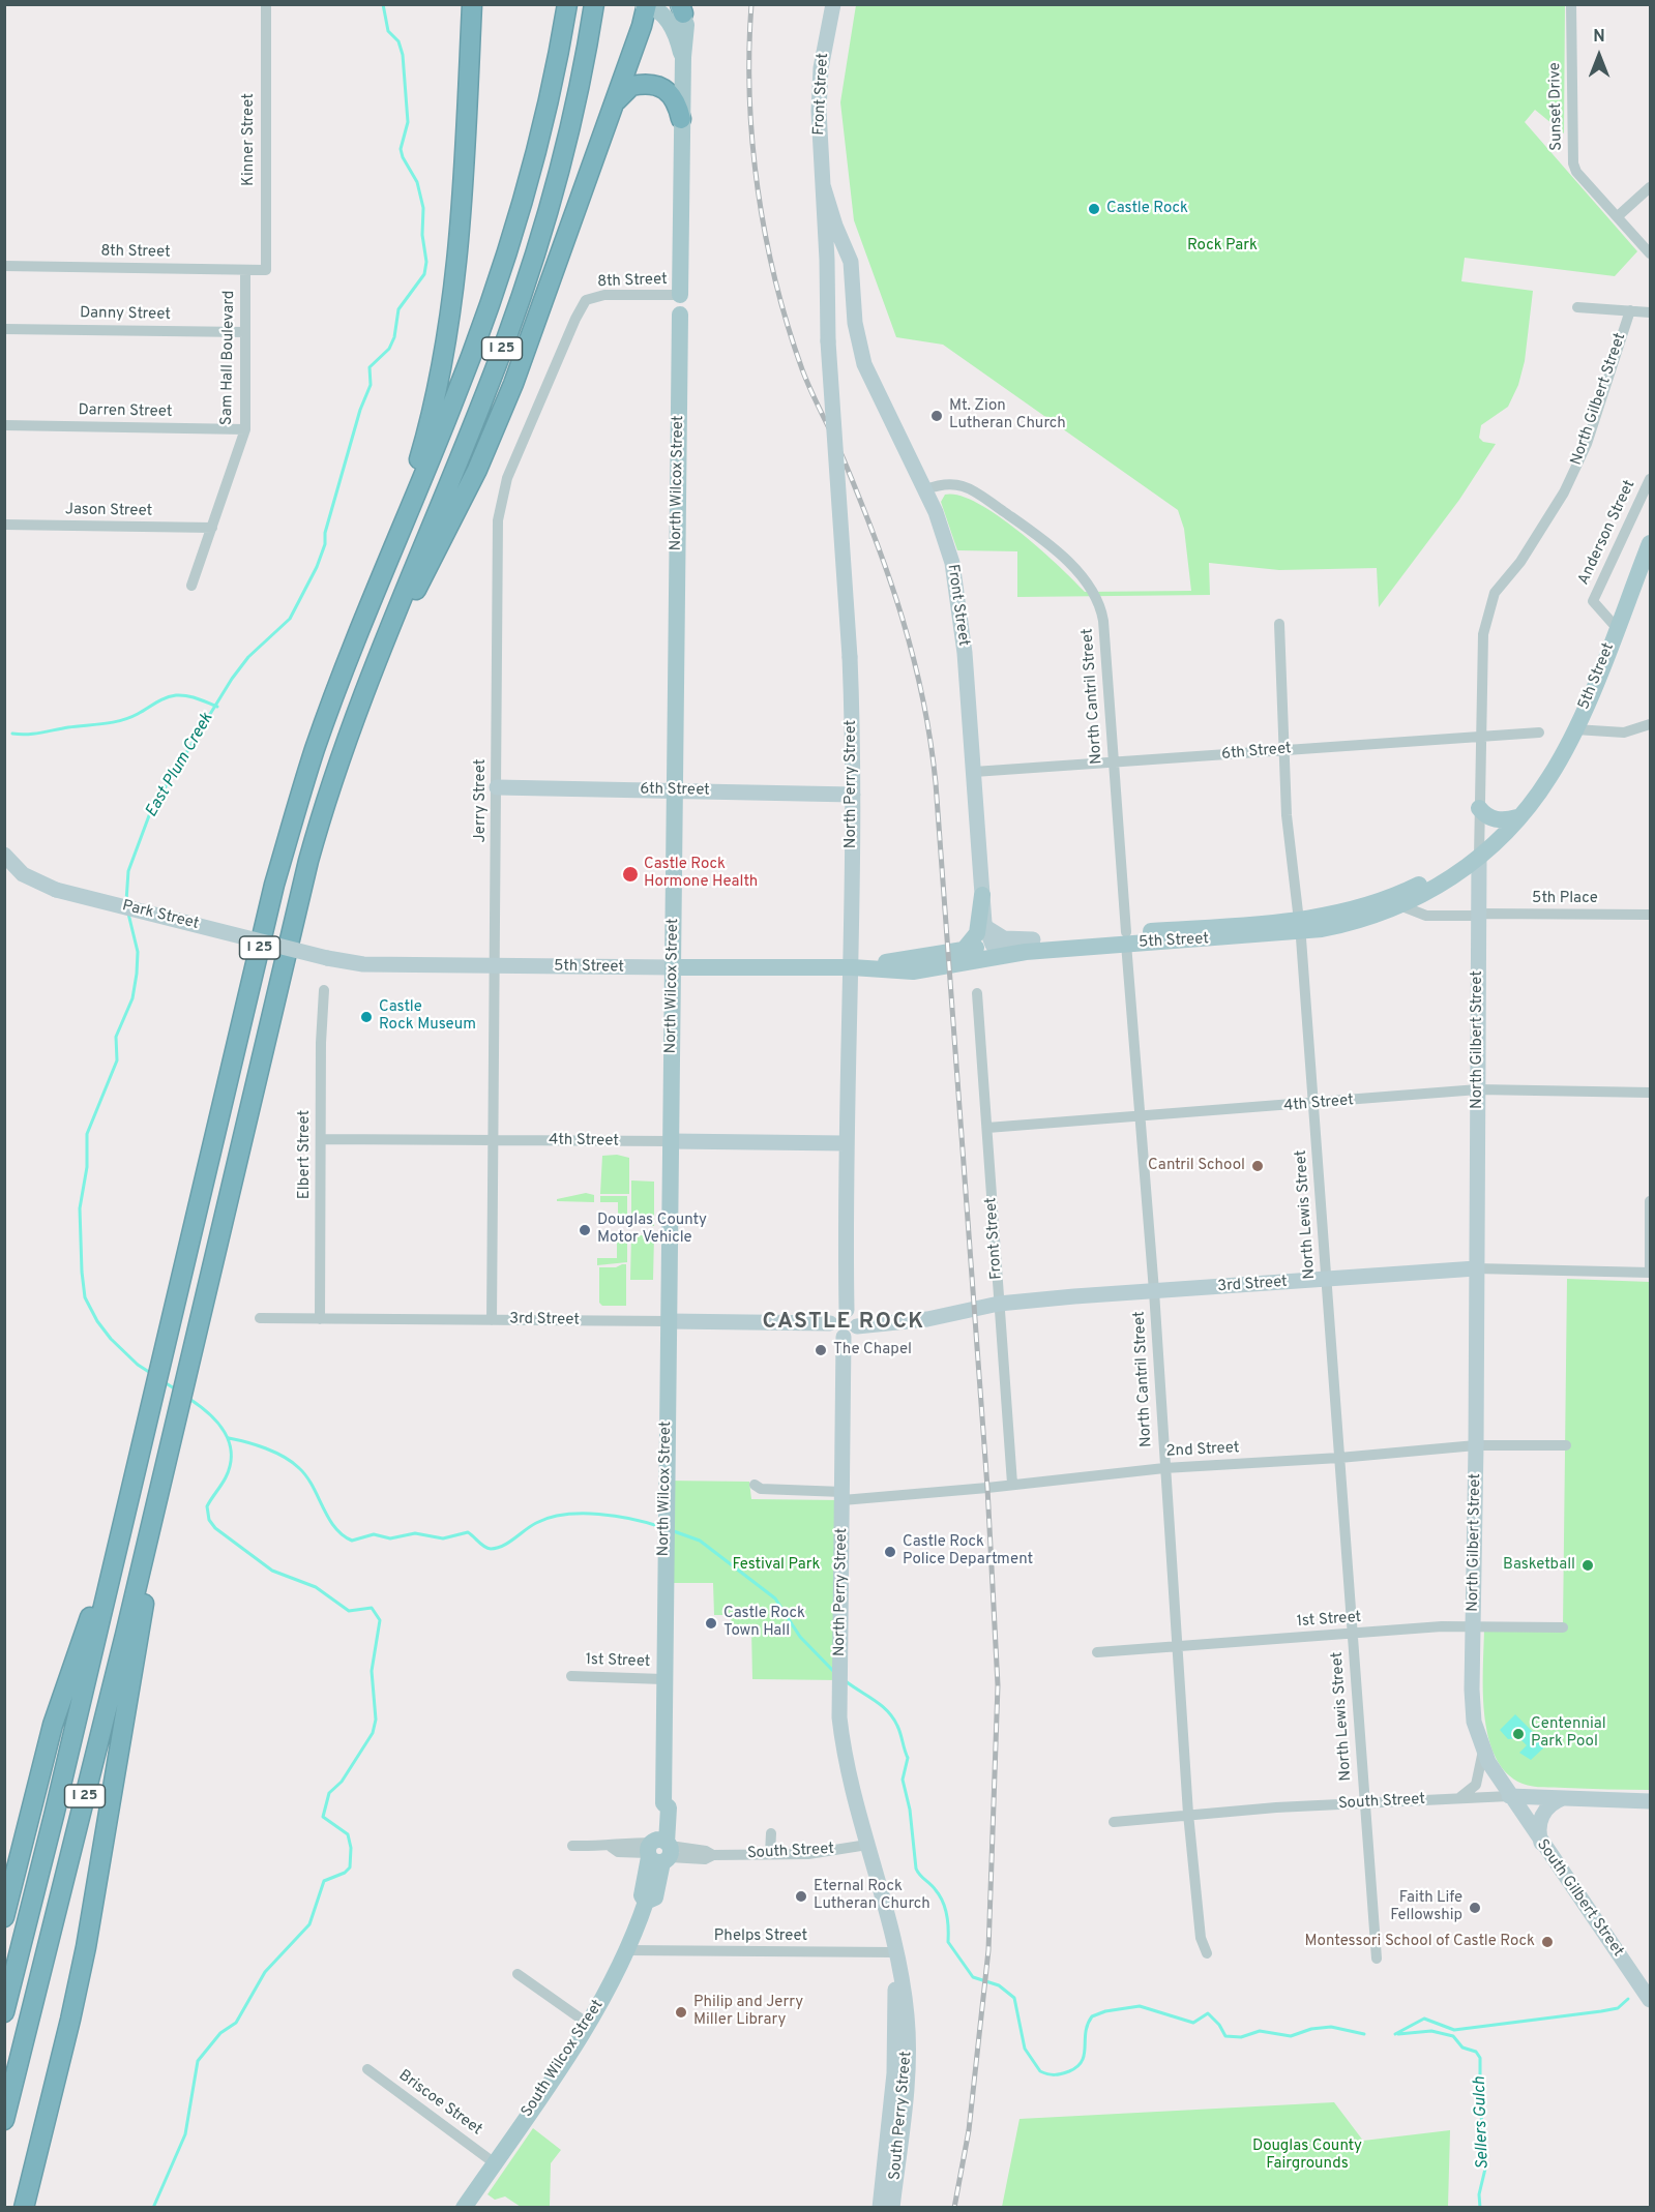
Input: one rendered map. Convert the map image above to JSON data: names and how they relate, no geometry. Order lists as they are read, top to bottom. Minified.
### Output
{"streets":{"highway":["I 25"],"main road":["North Wilcox Street","5th Street","South Wilcox Street"],"street":["Front Street","Sunset Drive","Kinner Street","8th Street","Danny Street","Sam Hall Boulevard","North Gilbert Street","Darren Street","Jason Street","Anderson Street","North Cantril Street","6th Street","North Perry Street","Jerry Street","5th Place","Park Street","4th Street","Elbert Street","North Lewis Street","3rd Street","2nd Street","1st Street","South Street","South Gilbert Street","Phelps Street","Briscoe Street","South Perry Street"]},"crossings":[["Front Street","5th Street"],["Front Street","North Cantril Street"],["Front Street","6th Street"],["Front Street","North Perry Street"],["Front Street","4th Street"],["Front Street","3rd Street"],["Front Street","2nd Street"],["Kinner Street","8th Street"],["8th Street","Sam Hall Boulevard"],["8th Street","North Wilcox Street"],["8th Street","Jerry Street"],["Danny Street","Sam Hall Boulevard"],["Sam Hall Boulevard","Darren Street"],["Sam Hall Boulevard","Jason Street"],["North Gilbert Street","5th Street"],["North Gilbert Street","6th Street"],["North Gilbert Street","5th Place"],["North Gilbert Street","4th Street"],["North Gilbert Street","3rd Street"],["North Gilbert Street","2nd Street"],["North Gilbert Street","1st Street"],["North Gilbert Street","South Street"],["North Gilbert Street","South Gilbert Street"],["North Wilcox Street","5th Street"],["North Wilcox Street","6th Street"],["North Wilcox Street","4th Street"],["North Wilcox Street","3rd Street"],["North Wilcox Street","1st Street"],["North Wilcox Street","South Street"],["North Wilcox Street","South Wilcox Street"],["Anderson Street","5th Street"],["5th Street","North Cantril Street"],["5th Street","North Perry Street"],["5th Street","Jerry Street"],["5th Street","5th Place"],["5th Street","Park Street"],["5th Street","North Lewis Street"],["North Cantril Street","6th Street"],["North Cantril Street","4th Street"],["North Cantril Street","3rd Street"],["North Cantril Street","2nd Street"],["North Cantril Street","1st Street"],["North Cantril Street","South Street"],["6th Street","North Perry Street"],["6th Street","Jerry Street"],["6th Street","North Lewis Street"],["North Perry Street","4th Street"],["North Perry Street","3rd Street"],["North Perry Street","2nd Street"],["North Perry Street","South Street"],["North Perry Street","South Perry Street"],["Jerry Street","4th Street"],["Jerry Street","3rd Street"],["4th Street","Elbert Street"],["4th Street","North Lewis Street"],["Elbert Street","3rd Street"],["North Lewis Street","3rd Street"],["North Lewis Street","2nd Street"],["North Lewis Street","1st Street"],["North Lewis Street","South Street"],["South Street","South Gilbert Street"],["South Street","South Wilcox Street"],["South Street","South Perry Street"],["Phelps Street","South Wilcox Street"],["Phelps Street","South Perry Street"],["South Wilcox Street","Briscoe Street"]],"districts":["CASTLE ROCK"],"water":["East Plum Creek","Sellers Gulch"],"parks":["Rock Park","Festival Park","Douglas County Fairgrounds"],"places":["Castle Rock","Mt. Zion Lutheran Church","Castle Rock Hormone Health","Castle Rock Museum","Cantril School","Douglas County Motor Vehicle","The Chapel","Castle Rock Police Department","Basketball","Castle Rock Town Hall","Centennial Park Pool","Eternal Rock Lutheran Church","Faith Life Fellowship","Montessori School of Castle Rock","Philip and Jerry Miller Library"],"north":"top"}
